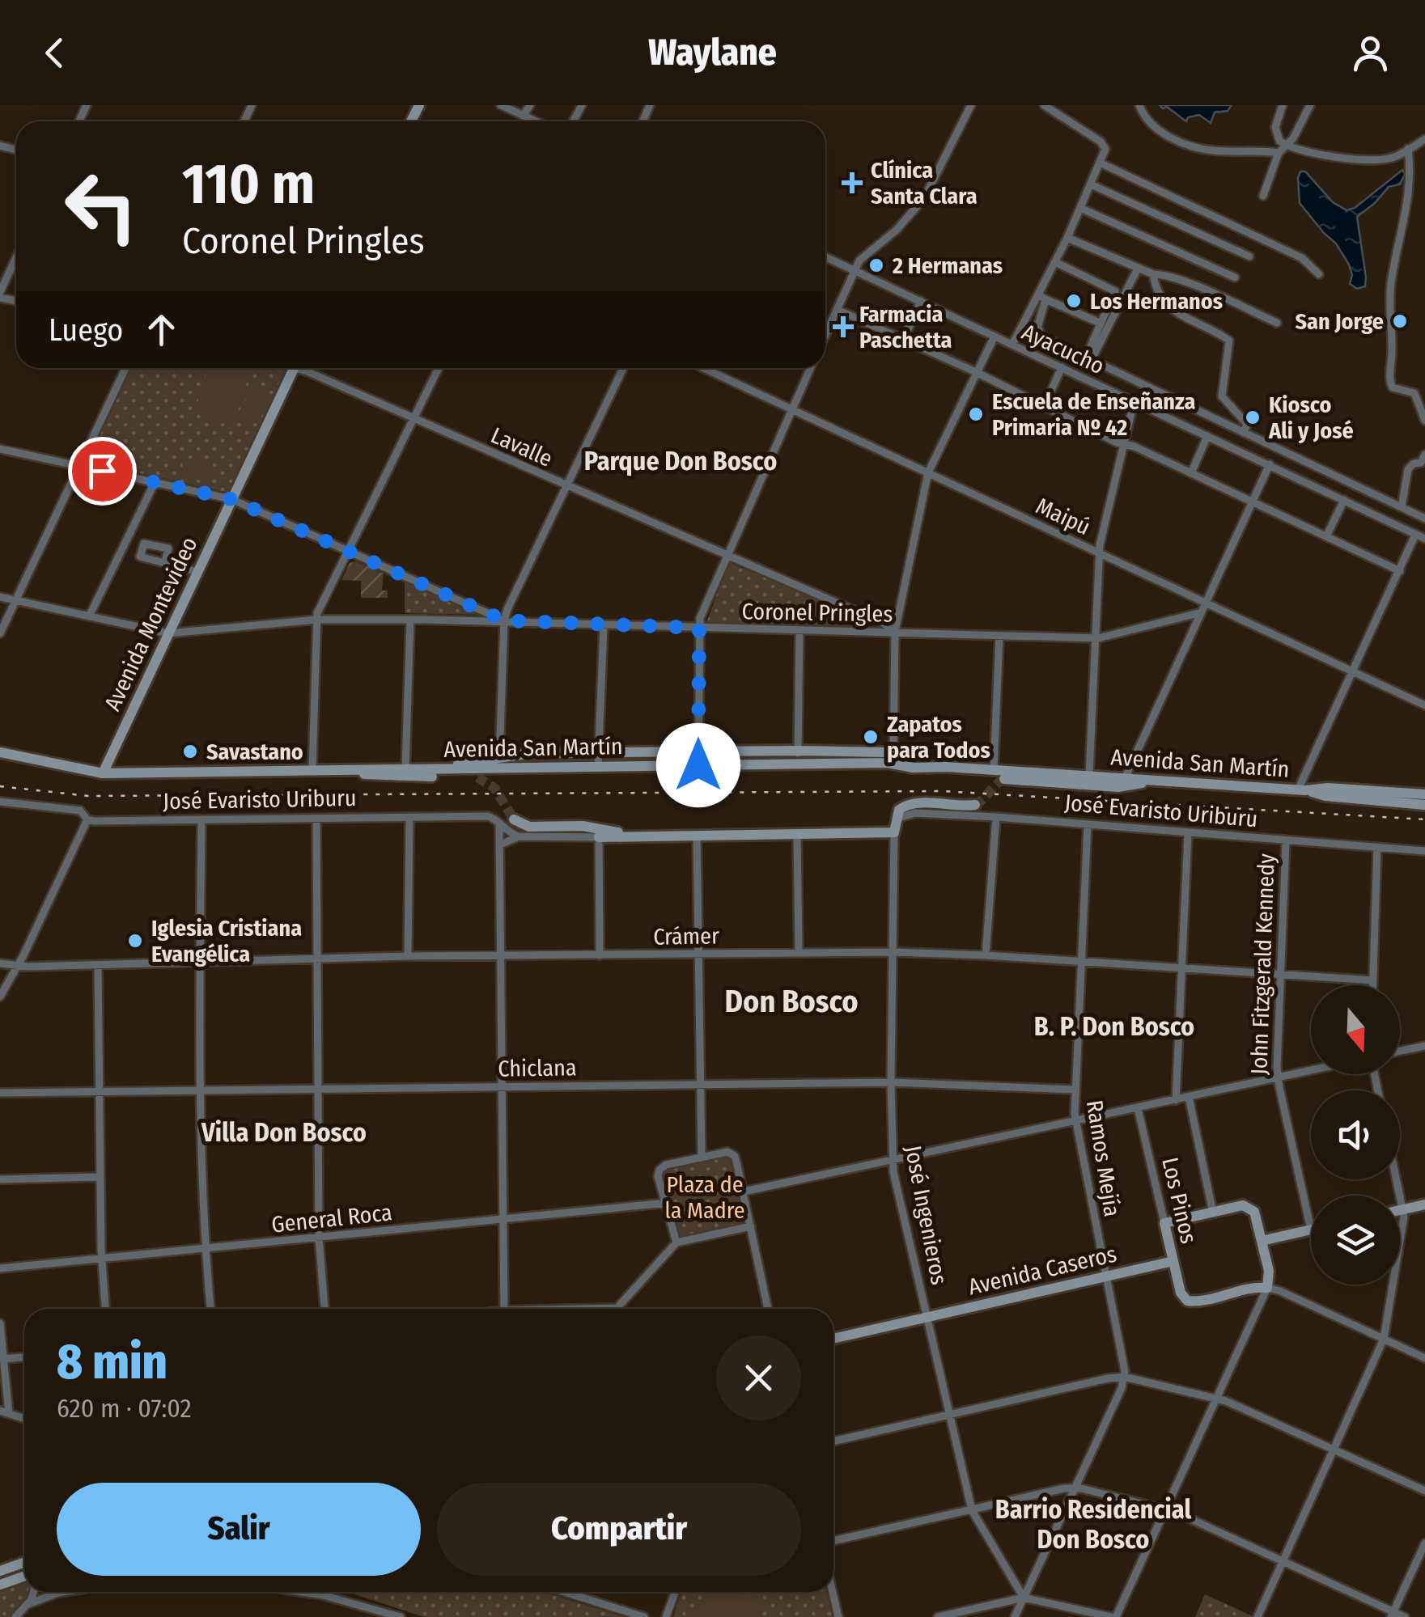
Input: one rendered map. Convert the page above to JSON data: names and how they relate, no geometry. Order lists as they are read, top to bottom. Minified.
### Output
{"streets":{"street":["Ayacucho","Lavalle","Maipú","Coronel Pringles","Avenida Montevideo","Avenida San Martín","José Evaristo Uriburu","Crámer","John Fitzgerald Kennedy","Chiclana","Ramos Mejía","Los Pinos","José Ingenieros","General Roca","Avenida Caseros"]},"crossings":[["Lavalle","Coronel Pringles"],["Coronel Pringles","Avenida Montevideo"],["Avenida Montevideo","Avenida San Martín"],["José Evaristo Uriburu","John Fitzgerald Kennedy"],["José Evaristo Uriburu","Ramos Mejía"],["José Evaristo Uriburu","José Ingenieros"],["Crámer","John Fitzgerald Kennedy"],["Crámer","Ramos Mejía"],["Crámer","José Ingenieros"],["Chiclana","Ramos Mejía"],["Chiclana","José Ingenieros"],["Ramos Mejía","José Ingenieros"],["Ramos Mejía","Avenida Caseros"],["Los Pinos","Avenida Caseros"],["José Ingenieros","Avenida Caseros"]],"districts":["Parque Don Bosco","Don Bosco","B. P. Don Bosco","Villa Don Bosco","Barrio Residencial Don Bosco"],"parks":["Plaza de la Madre"],"places":{"health":["Clínica Santa Clara","Farmacia Paschetta"],"other":["2 Hermanas","Los Hermanos","San Jorge","Escuela de Enseñanza Primaria Nº 42","Kiosco Ali y José","Zapatos para Todos","Savastano","Iglesia Cristiana Evangélica"]},"north":"bottom","page":{"header":"Waylane","turn":["110 m","Coronel Pringles"],"then":"Luego","heading":["8 min","620 m · 07:02"],"buttons":["Salir","Compartir"]}}
